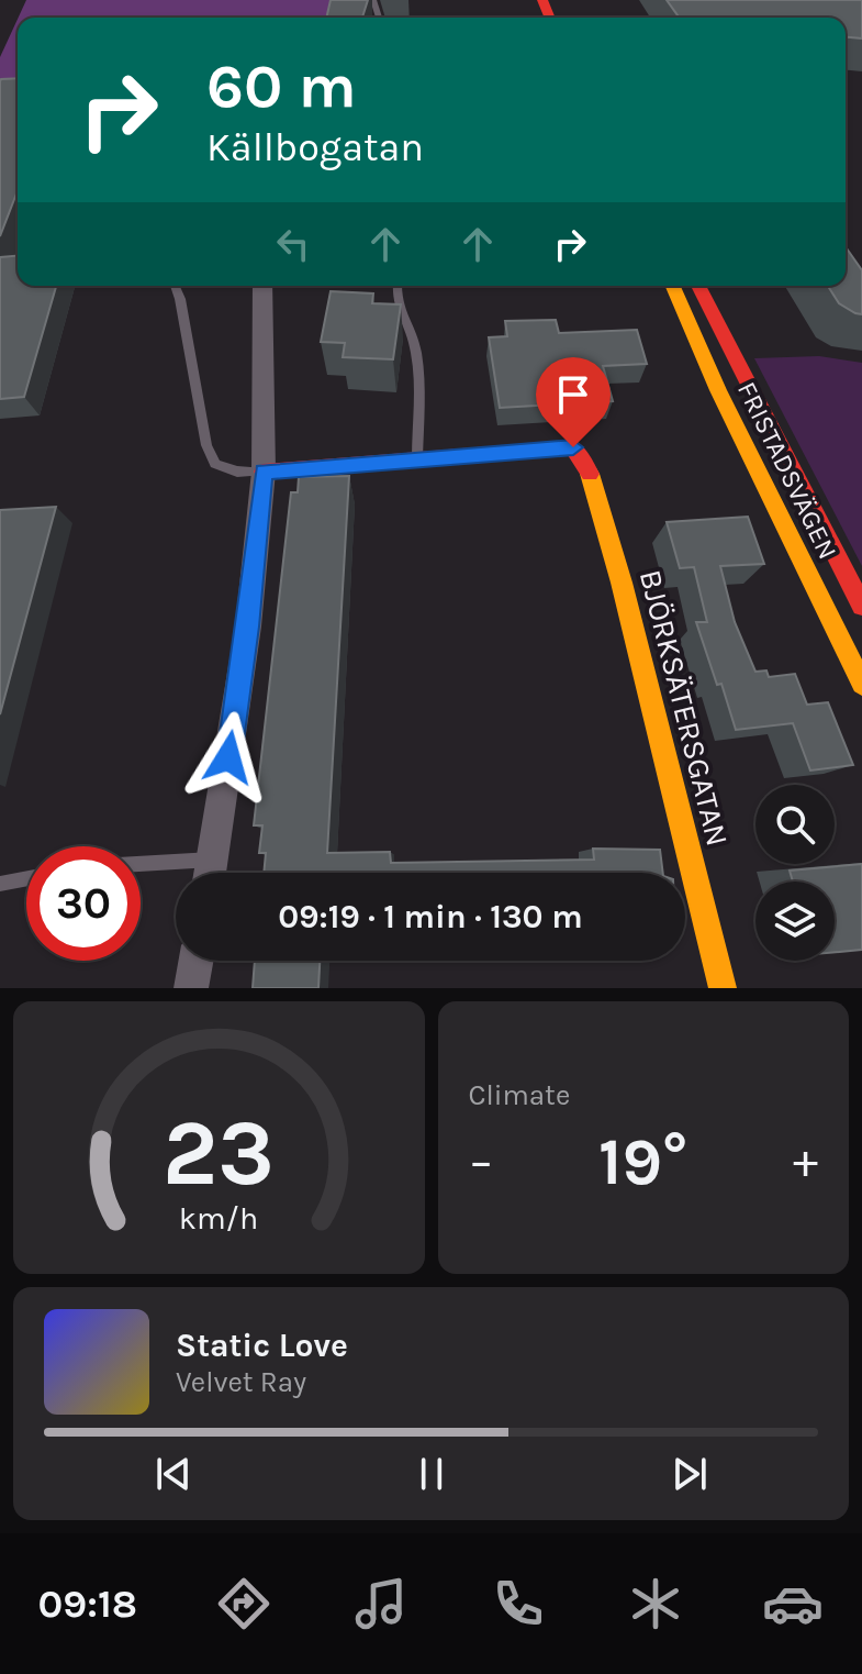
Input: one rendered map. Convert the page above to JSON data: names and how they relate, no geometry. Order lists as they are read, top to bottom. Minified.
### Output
{"streets":{"street":["FRISTADSVÄGEN","BJÖRKSÄTERSGATAN"]},"page":{"turn":["60 m","Källbogatan"],"limit":"30","trip":"09:19 · 1 min · 130 m","tile":"Climate","heat":["−","19°","+"],"song":["Static Love","Velvet Ray"],"tabs":"09:18","gauge":["23","km/h"]}}
